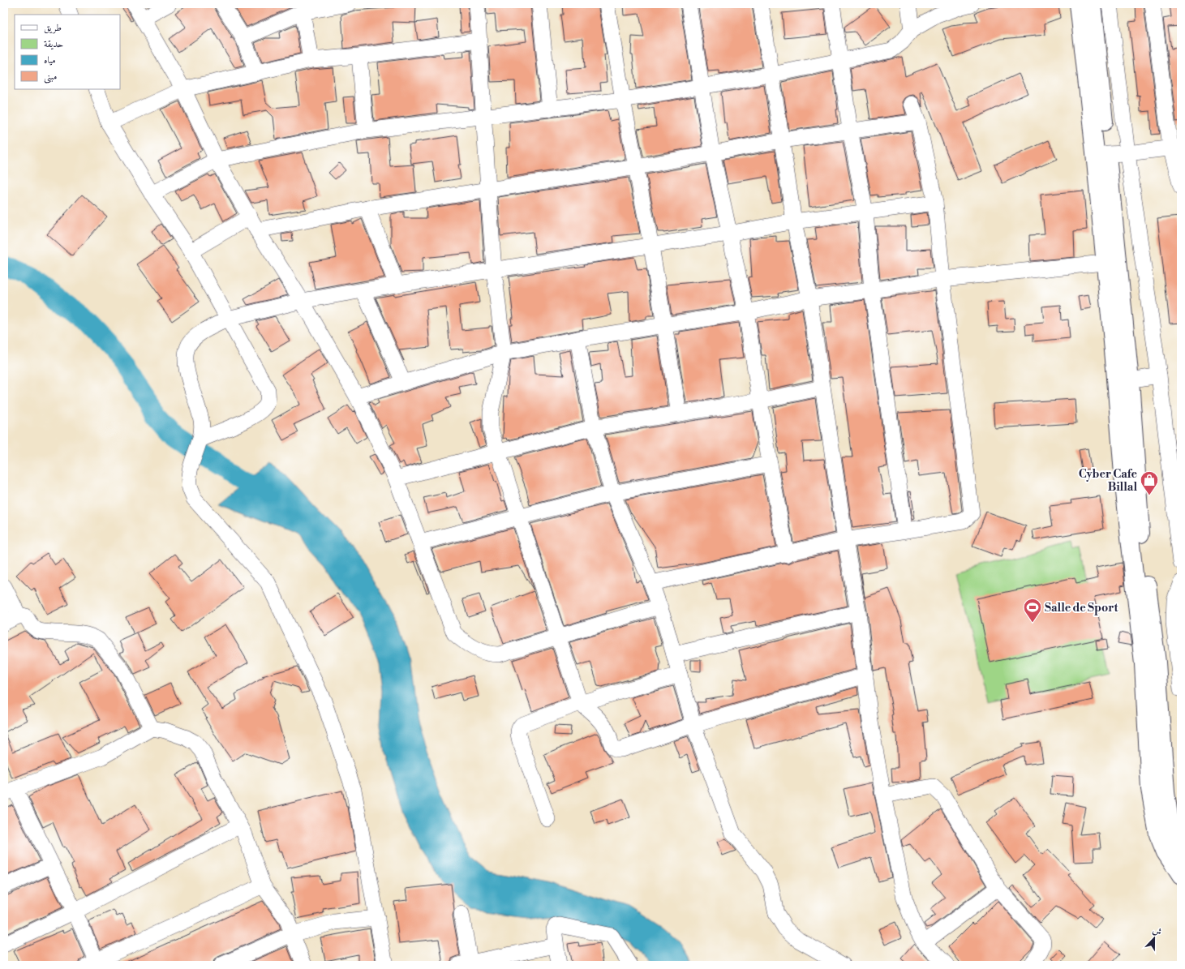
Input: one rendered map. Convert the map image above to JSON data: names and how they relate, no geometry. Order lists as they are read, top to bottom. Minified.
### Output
{"places":{"shop":["Cyber Cafe Billal"],"sports":["Salle de Sport"]},"legend":["طريق","حديقة","مياه","مبنى"],"north":"top"}
